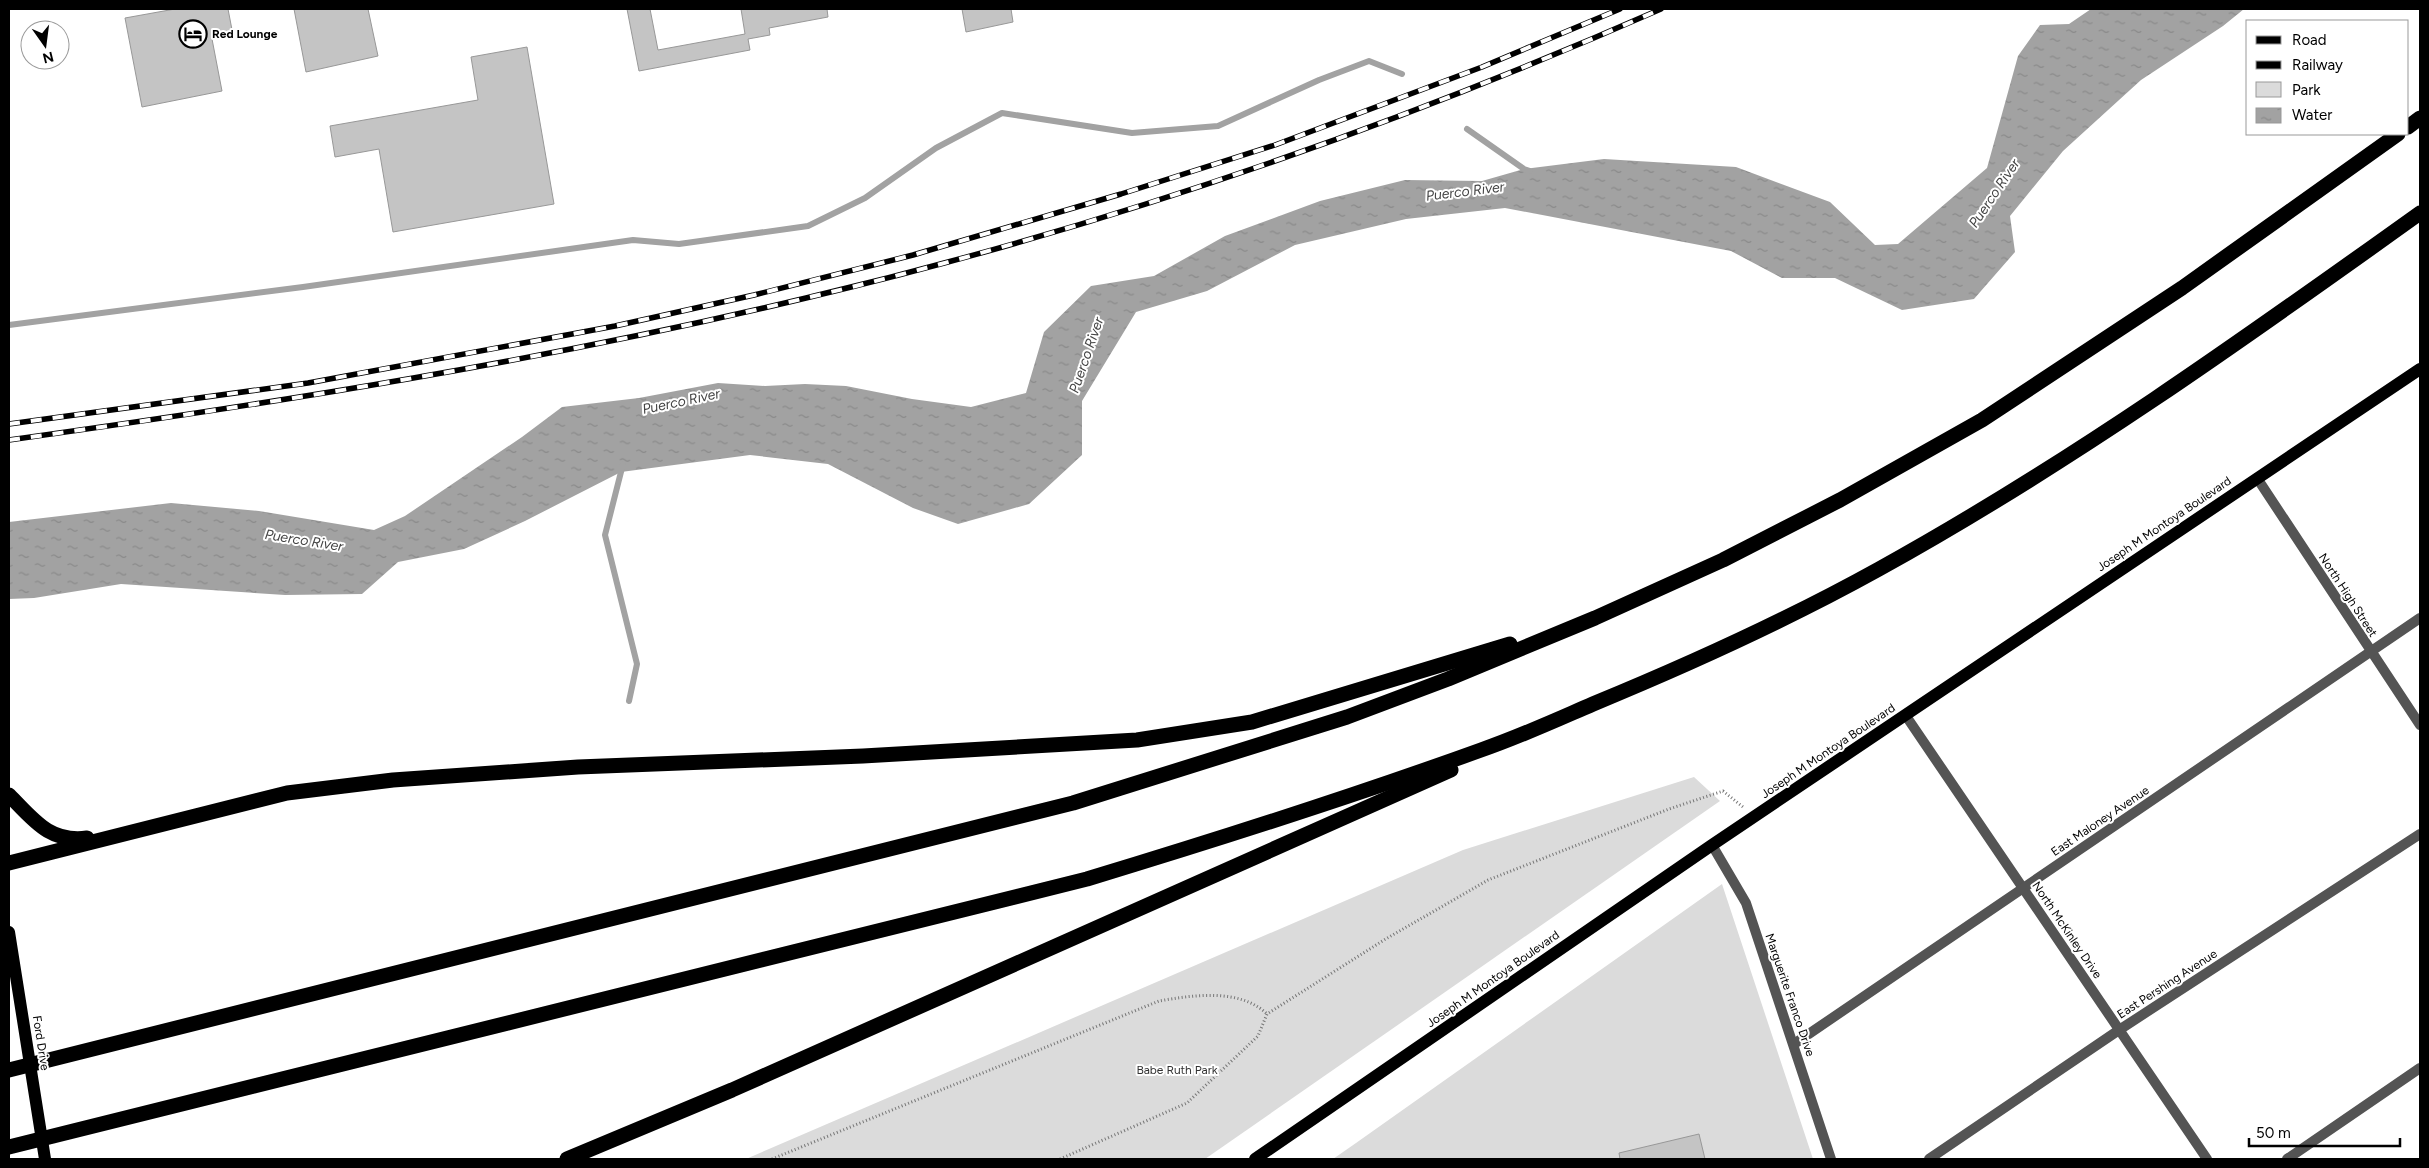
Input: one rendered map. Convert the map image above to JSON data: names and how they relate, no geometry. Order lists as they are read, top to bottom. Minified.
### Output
{"streets":{"main road":["Joseph M Montoya Boulevard","Ford Drive"],"street":["North High Street","East Maloney Avenue","North McKinley Drive","East Pershing Avenue","Marguerite Franco Drive"]},"crossings":[["Joseph M Montoya Boulevard","North High Street"],["Joseph M Montoya Boulevard","North McKinley Drive"],["Joseph M Montoya Boulevard","Marguerite Franco Drive"],["North High Street","East Maloney Avenue"],["East Maloney Avenue","North McKinley Drive"],["East Maloney Avenue","Marguerite Franco Drive"],["North McKinley Drive","East Pershing Avenue"]],"water":["Puerco River"],"parks":["Babe Ruth Park"],"places":{"hotel":["Red Lounge"]},"legend":["Road","Railway","Park","Water"],"scale_bar":"50 m","north":"bottom"}
